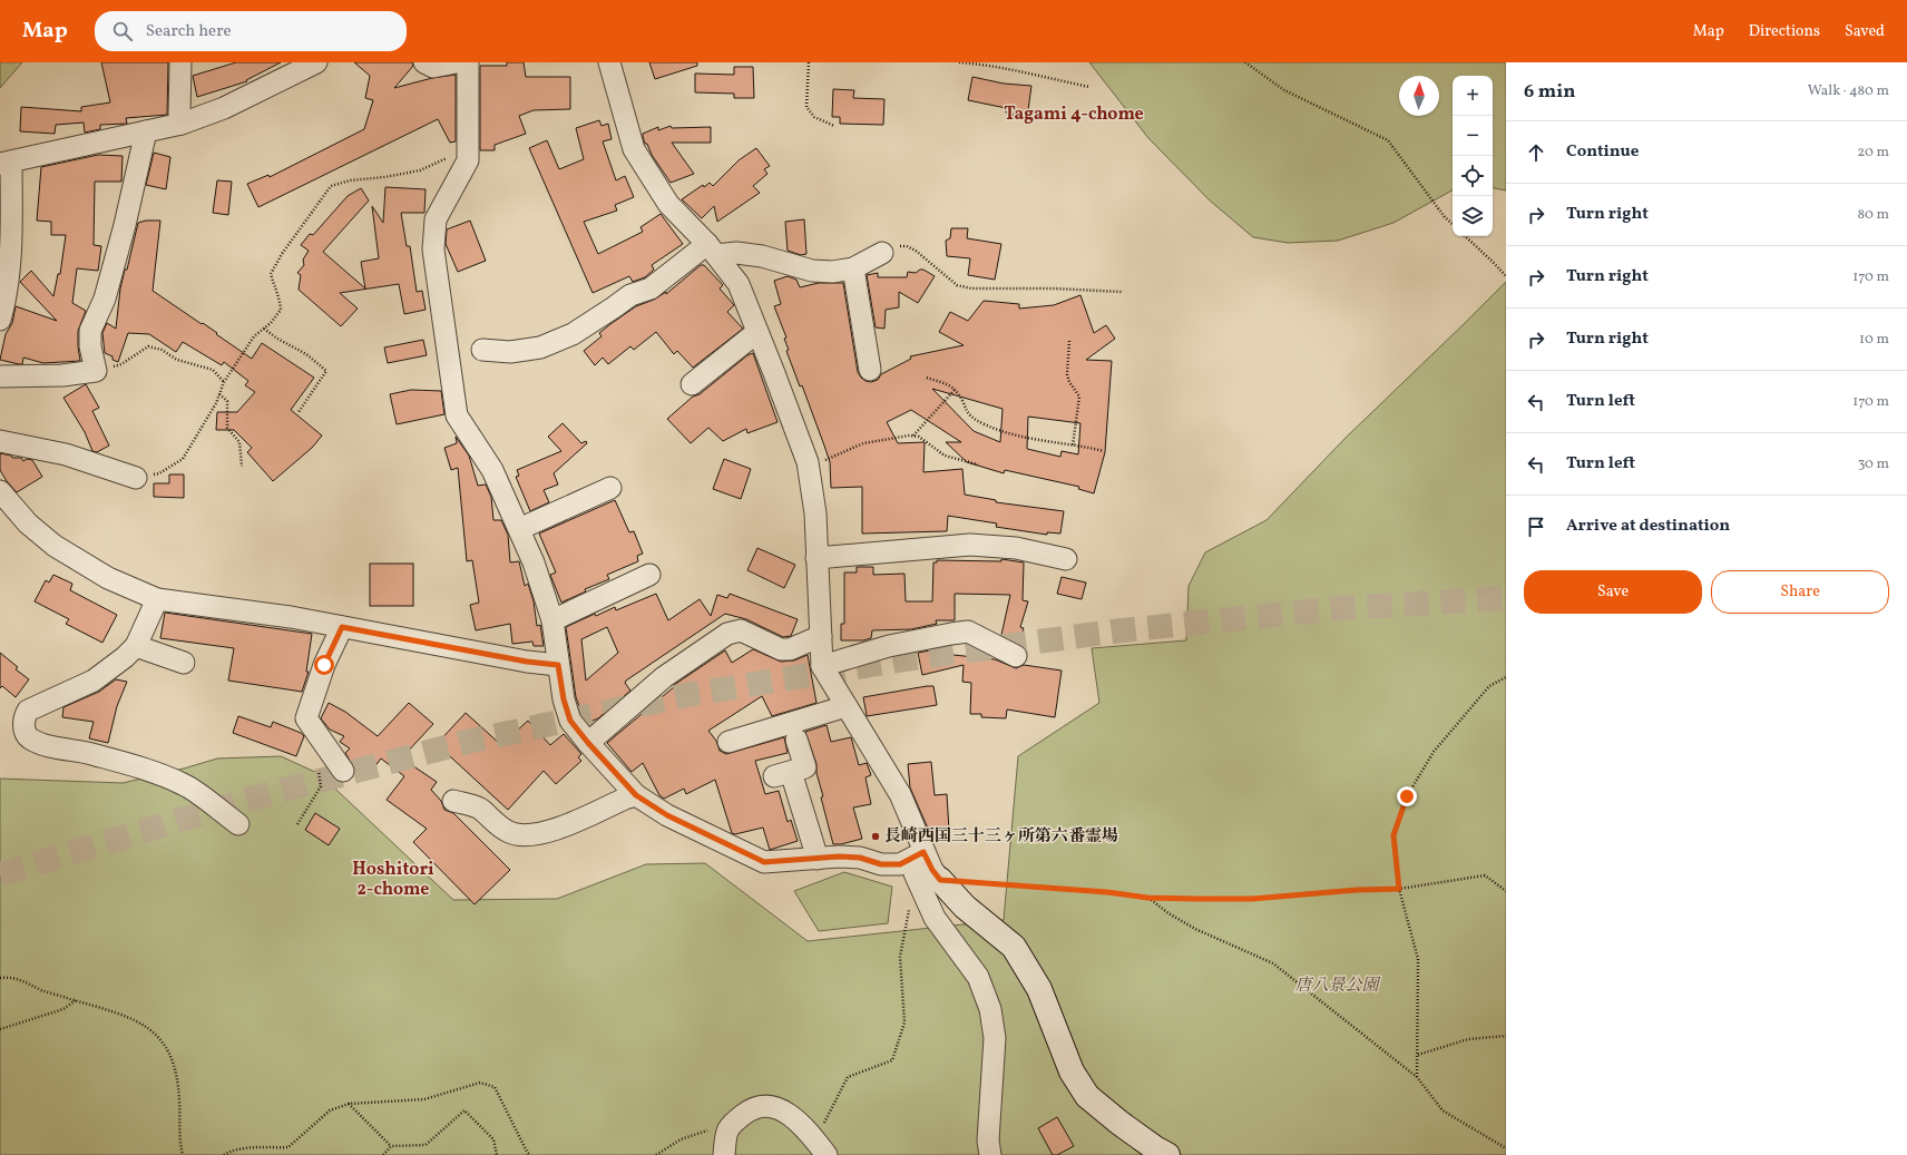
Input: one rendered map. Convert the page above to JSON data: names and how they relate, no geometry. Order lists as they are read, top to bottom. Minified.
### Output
{"districts":["Tagami 4-chome","Hoshitori 2-chome"],"parks":["唐八景公園"],"places":["長崎西国三十三ヶ所第六番霊場"],"north":"top","page":{"header":"Map","search":"Search here","nav":["Map","Directions","Saved"],"heading":["6 min","Walk · 480 m"],"map_buttons":["+","−"],"list":[["Continue","20 m"],["Turn right","80 m"],["Turn right","170 m"],["Turn right","10 m"],["Turn left","170 m"],["Turn left","30 m"],"Arrive at destination"],"buttons":["Save","Share"]}}
